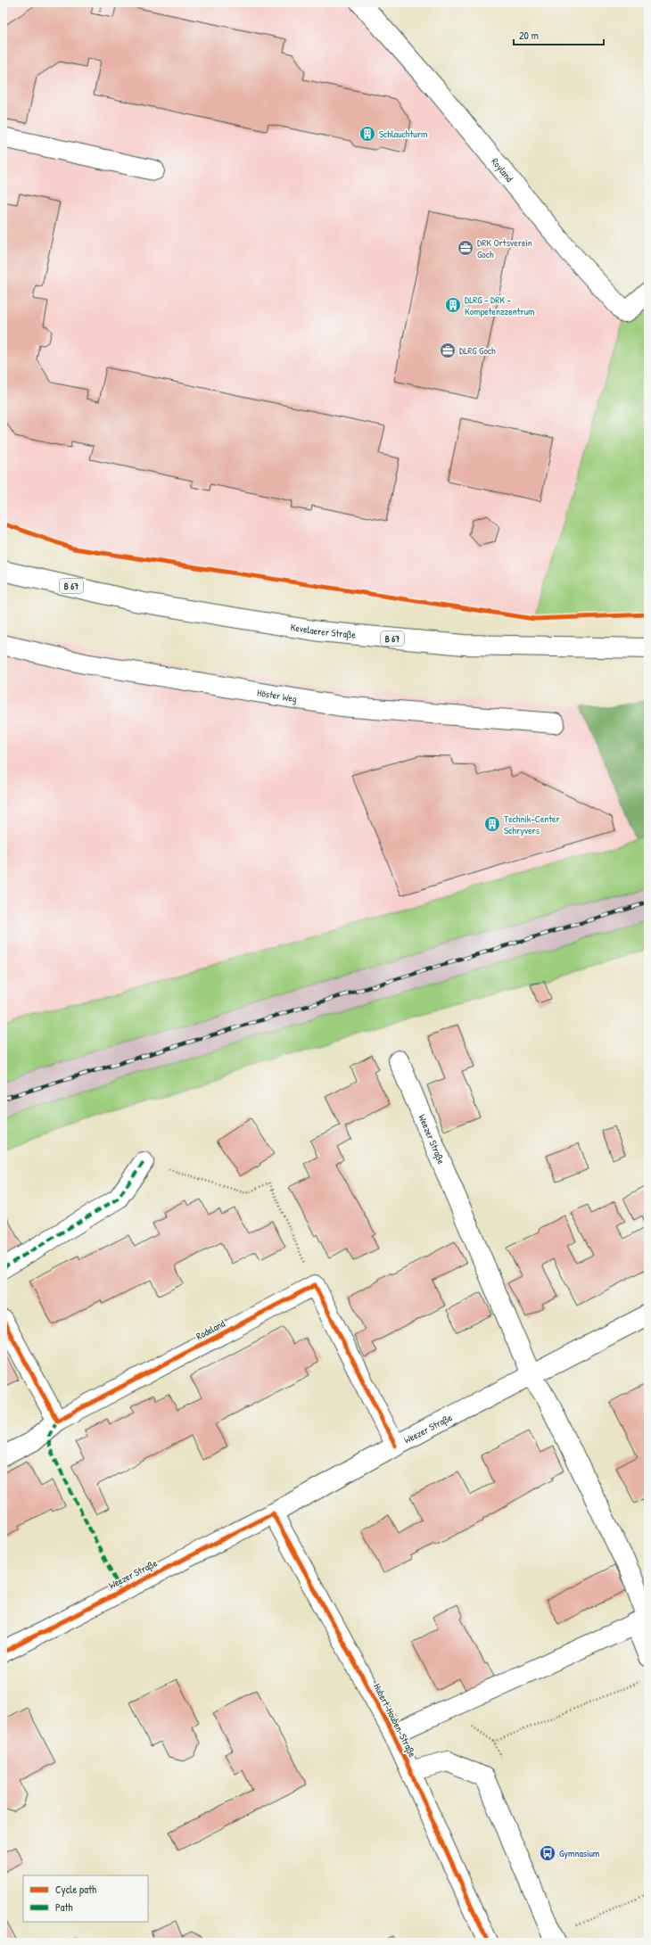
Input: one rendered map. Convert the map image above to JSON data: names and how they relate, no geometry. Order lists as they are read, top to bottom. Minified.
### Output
{"streets":{"street":["Royland","B 67","Kevelaerer Straße","Höster Weg","Weezer Straße","Rodeland","Hubert-Houben-Straße"]},"crossings":[["Weezer Straße","Hubert-Houben-Straße"]],"places":{"building":["Schlauchturm","DLRG - DRK - Kompetenzzentrum","Technik-Center Schryvers"],"office":["DRK Ortsverein Goch","DLRG Goch"],"bus stop":["Gymnasium"]},"legend":["Cycle path","Path"],"scale_bar":"20 m"}
